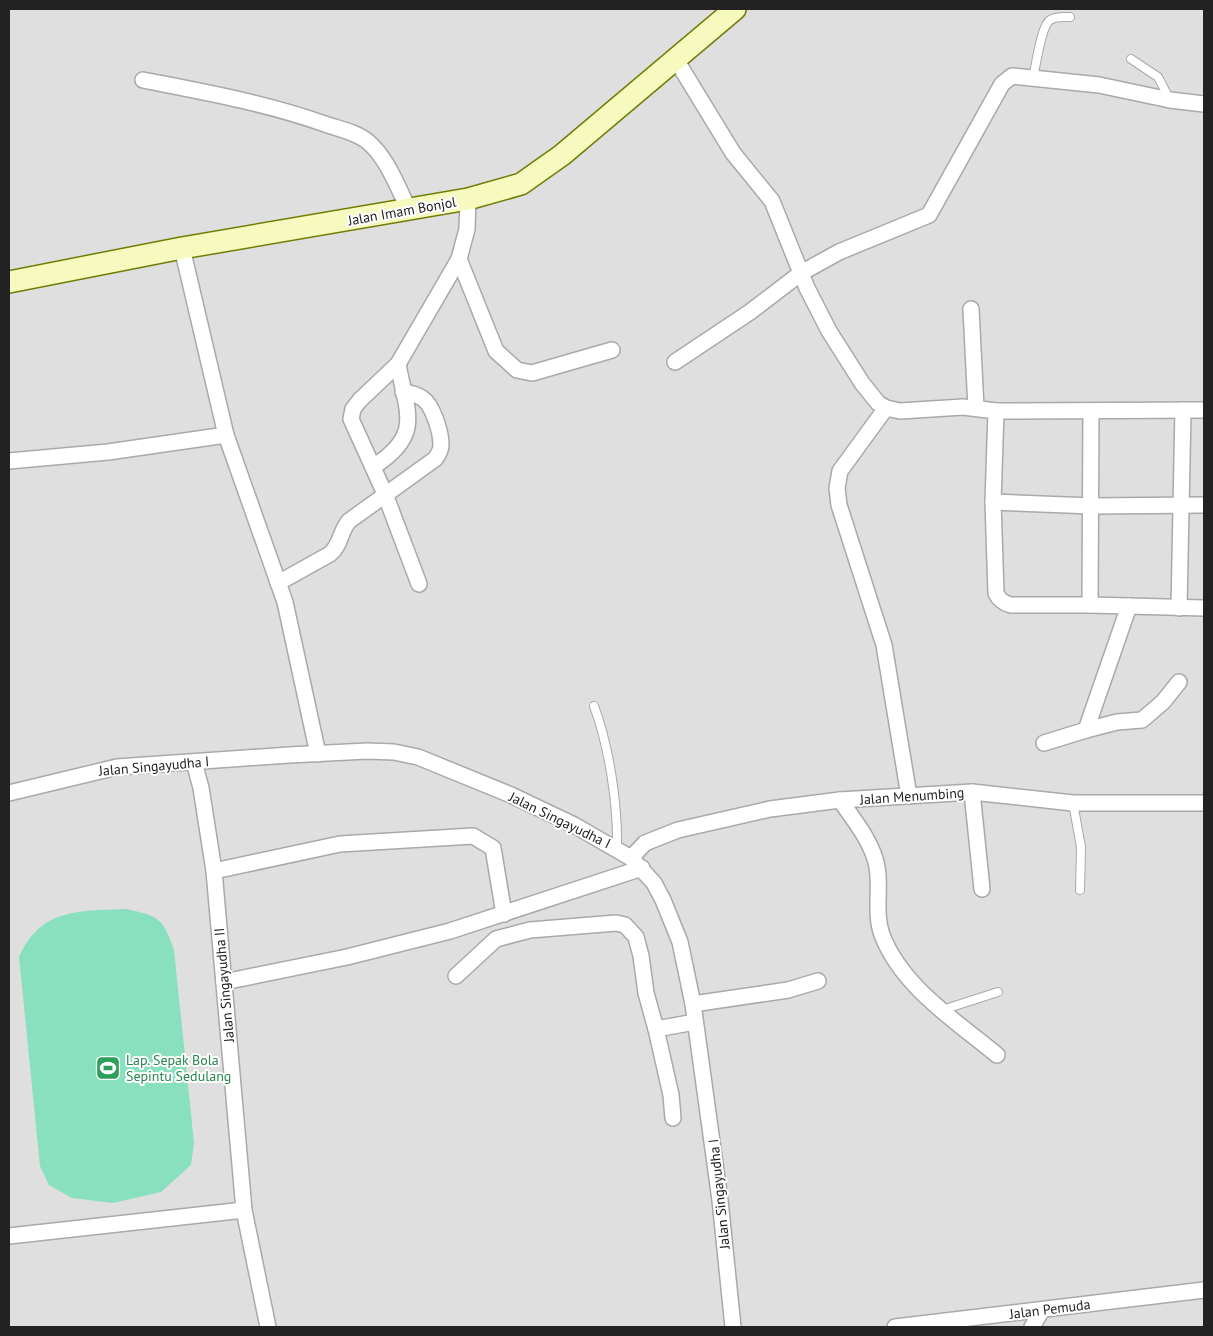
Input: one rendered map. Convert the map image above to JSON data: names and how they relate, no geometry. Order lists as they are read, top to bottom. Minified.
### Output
{"streets":{"main road":["Jalan Imam Bonjol"],"street":["Jalan Singayudha I","Jalan Menumbing","Jalan Singayudha II","Jalan Pemuda"]},"crossings":[["Jalan Singayudha I","Jalan Menumbing"],["Jalan Singayudha I","Jalan Singayudha II"]],"places":{"sports":["Lap. Sepak Bola Sepintu Sedulang"]}}
